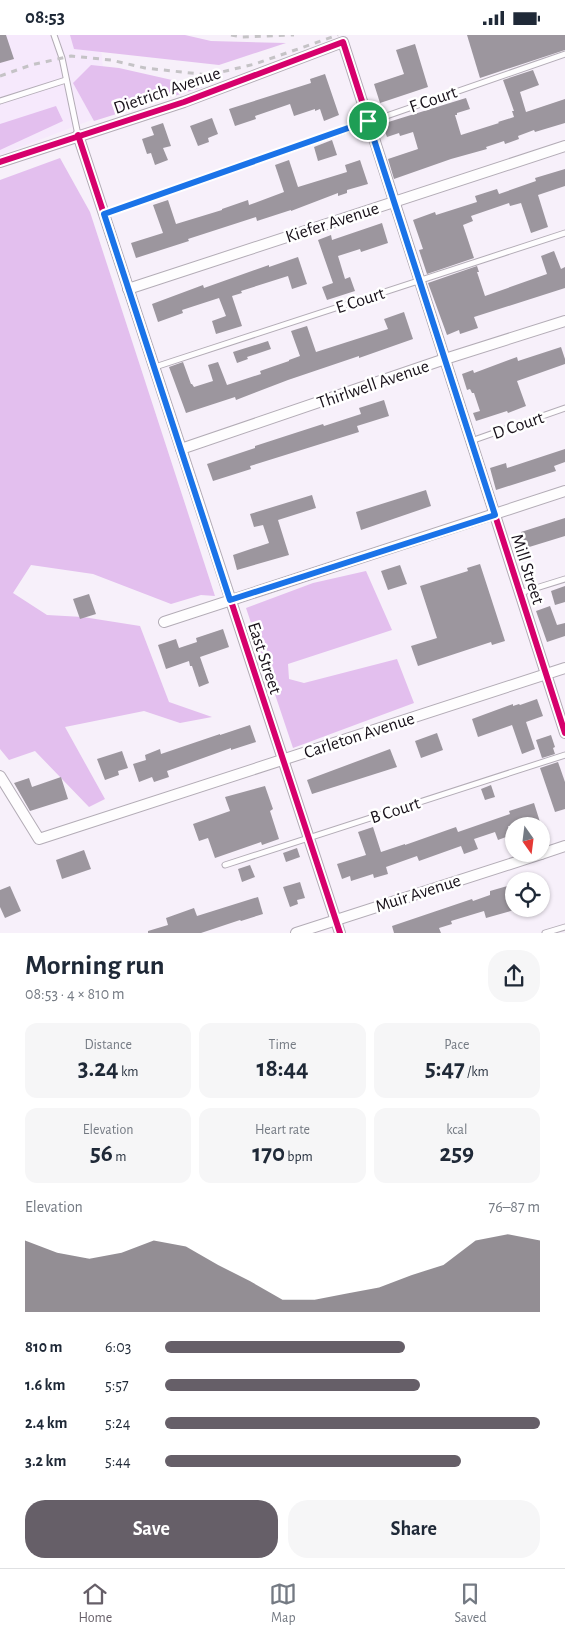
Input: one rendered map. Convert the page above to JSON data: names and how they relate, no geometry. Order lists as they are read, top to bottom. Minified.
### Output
{"streets":{"street":["Dietrich Avenue","Kiefer Avenue","Thirlwell Avenue","Mill Street","East Street","Carleton Avenue","Muir Avenue"],"lane":["F Court","E Court","D Court","B Court"]},"crossings":[["Dietrich Avenue","Mill Street"],["Dietrich Avenue","East Street"],["F Court","Mill Street"],["F Court","East Street"],["Kiefer Avenue","Mill Street"],["Kiefer Avenue","East Street"],["E Court","Mill Street"],["E Court","East Street"],["Thirlwell Avenue","Mill Street"],["Thirlwell Avenue","East Street"],["D Court","Mill Street"],["Mill Street","Carleton Avenue"],["East Street","Carleton Avenue"],["East Street","B Court"],["East Street","Muir Avenue"]],"north":"bottom","page":{"status":"08:53","heading":["Morning run","08:53 · 4 × 810 m"],"stats":[["Distance","3.24 km"],["Time","18:44"],["Pace","5:47 /km"],["Elevation","56 m"],["Heart rate","170 bpm"],["kcal","259"]],"chart":["Elevation","76–87 m"],"list":[{"name":"810 m","note":"6:03"},{"name":"1.6 km","note":"5:57"},{"name":"2.4 km","note":"5:24"},{"name":"3.2 km","note":"5:44"}],"buttons":["Save","Share"],"tabs":["Home","Map","Saved"]}}
